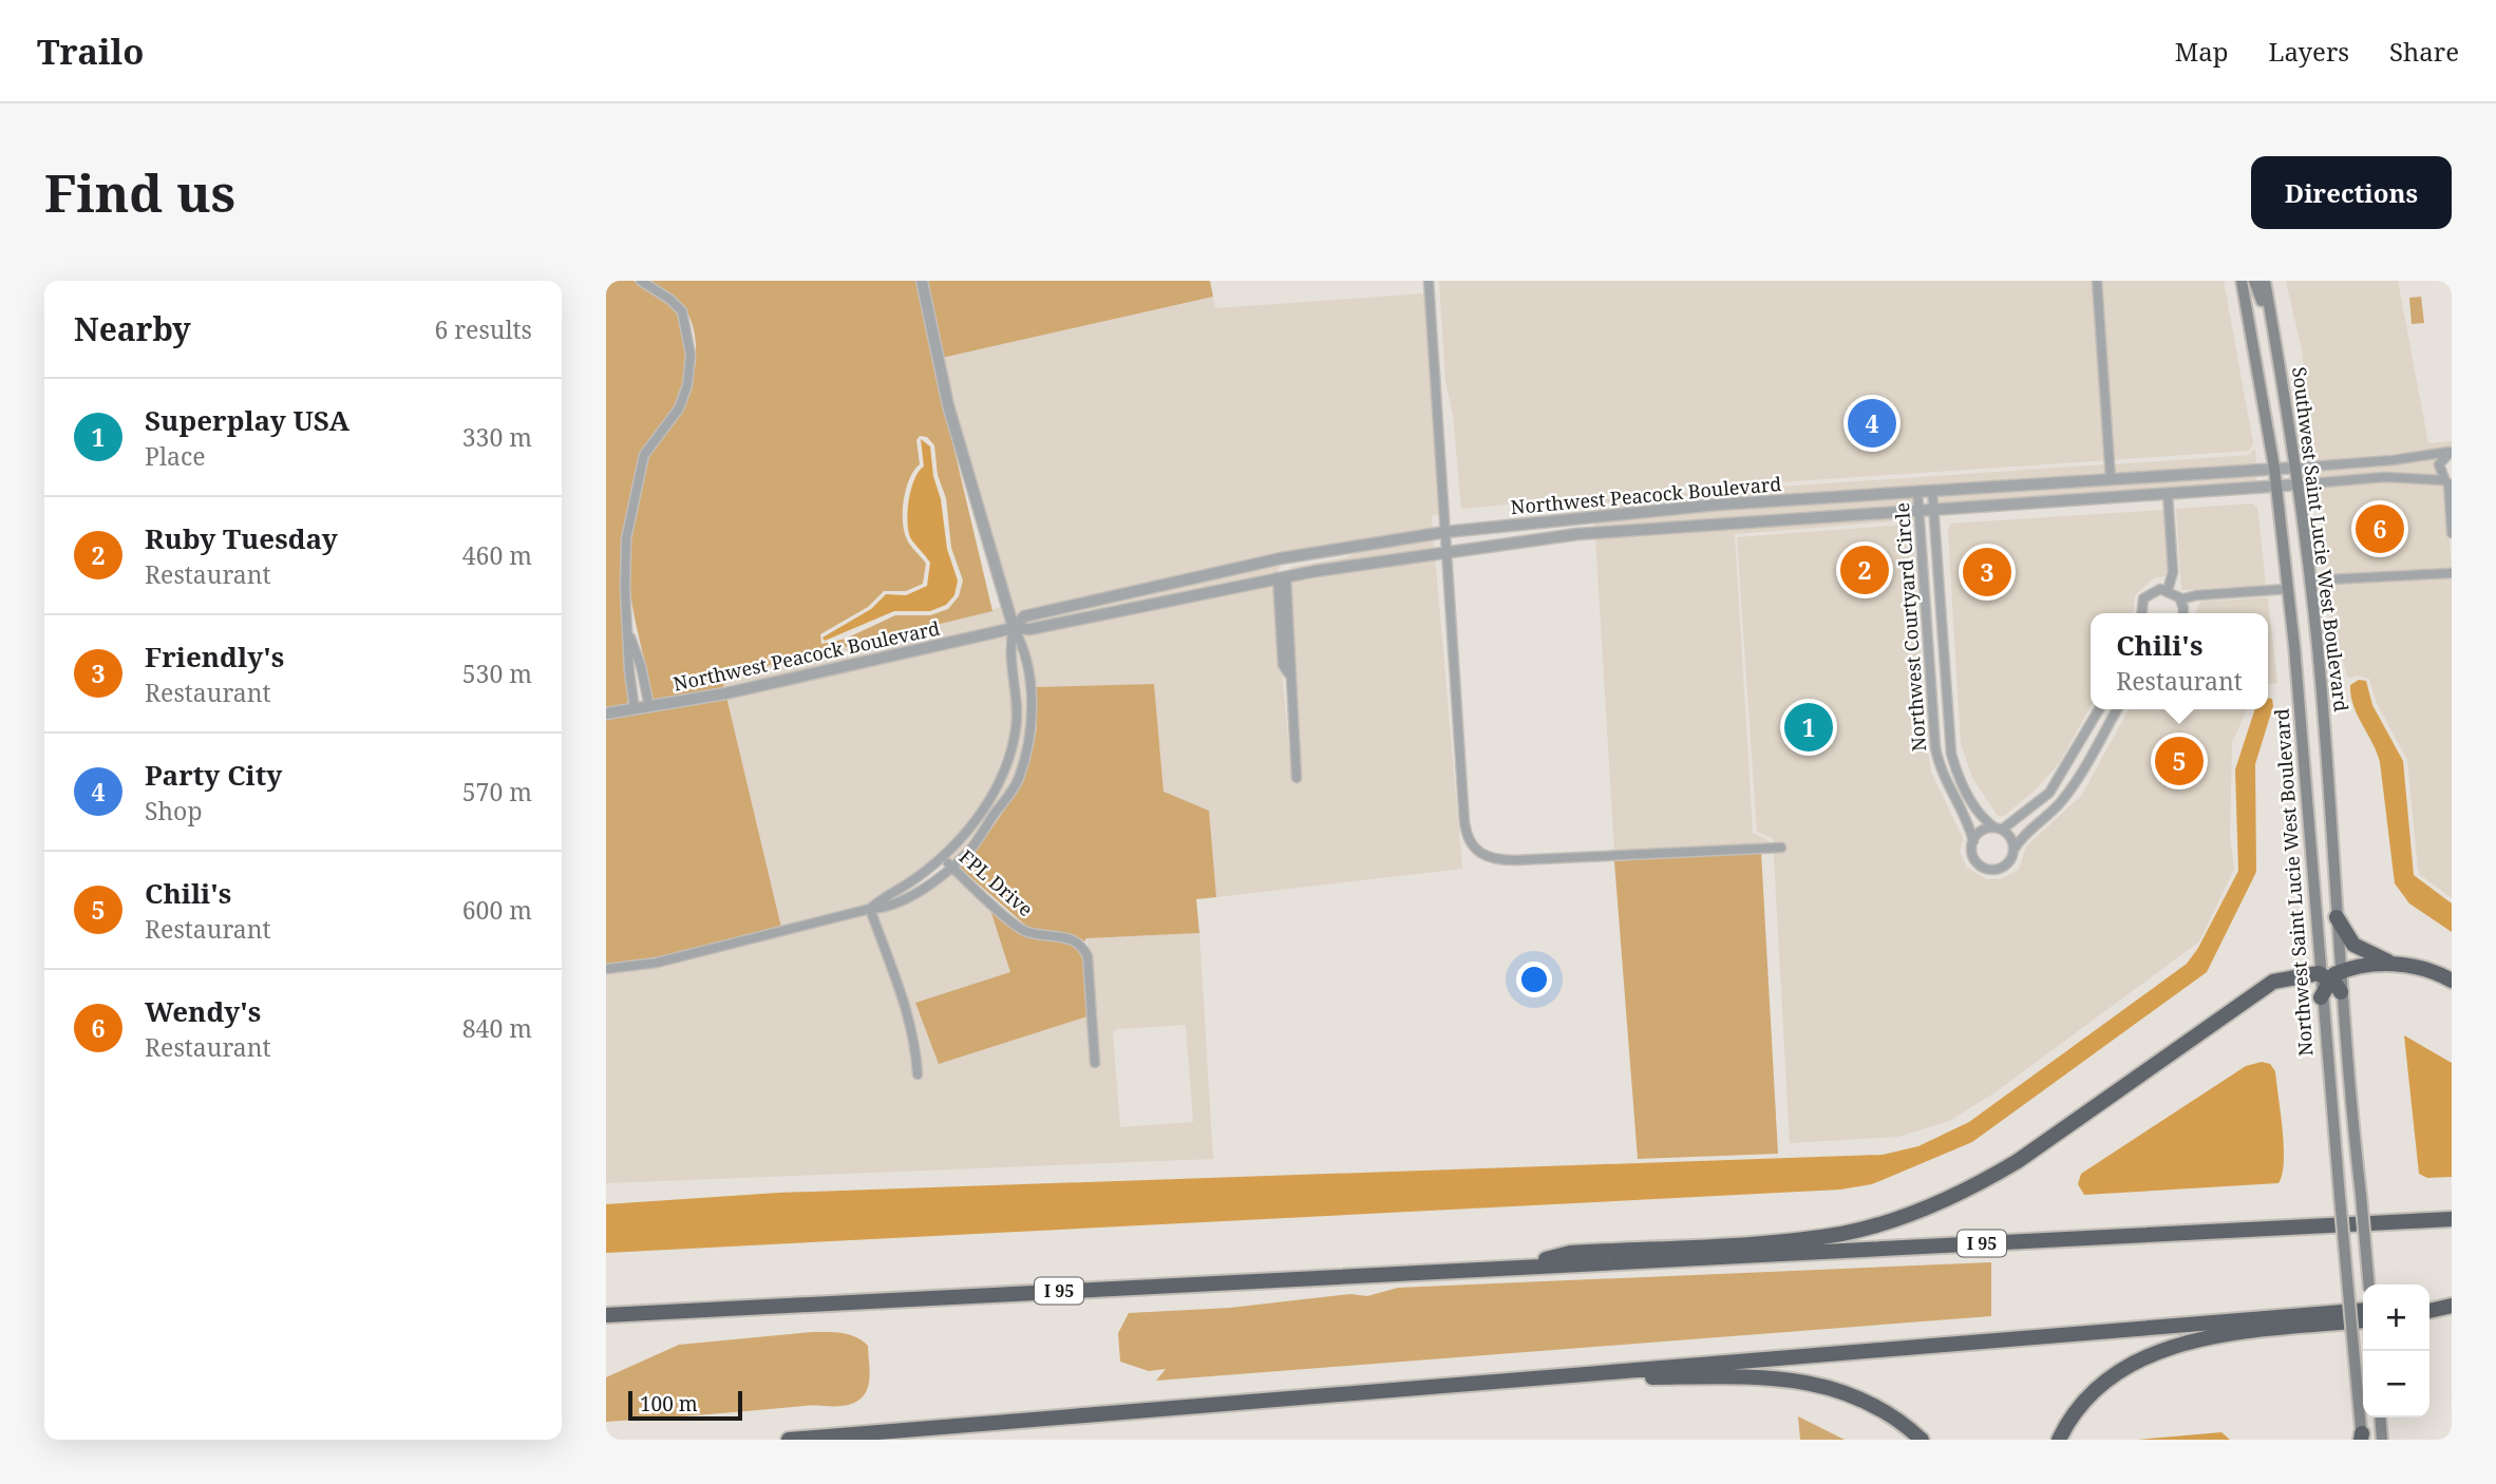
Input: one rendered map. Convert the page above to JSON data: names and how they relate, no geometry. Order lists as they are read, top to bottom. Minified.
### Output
{"streets":{"highway":["I 95"],"main road":["Southwest Saint Lucie West Boulevard","Northwest Saint Lucie West Boulevard"],"street":["Northwest Peacock Boulevard","Northwest Courtyard Circle","FPL Drive"]},"crossings":[["Northwest Peacock Boulevard","Southwest Saint Lucie West Boulevard"],["Northwest Peacock Boulevard","Northwest Courtyard Circle"],["Northwest Peacock Boulevard","Northwest Saint Lucie West Boulevard"],["Southwest Saint Lucie West Boulevard","Northwest Saint Lucie West Boulevard"]],"scale_bar":"100 m","page":{"header":"Trailo","nav":["Map","Layers","Share"],"buttons":"Directions","title":"Find us","heading":["Nearby","6 results"],"list":[{"mark":"1","name":"Superplay USA","note":"Place","value":"330 m"},{"mark":"2","name":"Ruby Tuesday","note":"Restaurant","value":"460 m"},{"mark":"3","name":"Friendly's","note":"Restaurant","value":"530 m"},{"mark":"4","name":"Party City","note":"Shop","value":"570 m"},{"mark":"5","name":"Chili's","note":"Restaurant","value":"600 m"},{"mark":"6","name":"Wendy's","note":"Restaurant","value":"840 m"}],"pins":["4","6","2","3","1","5"],"popup":["Chili's","Restaurant"],"map_buttons":["+","−"],"scale":"100 m"}}
